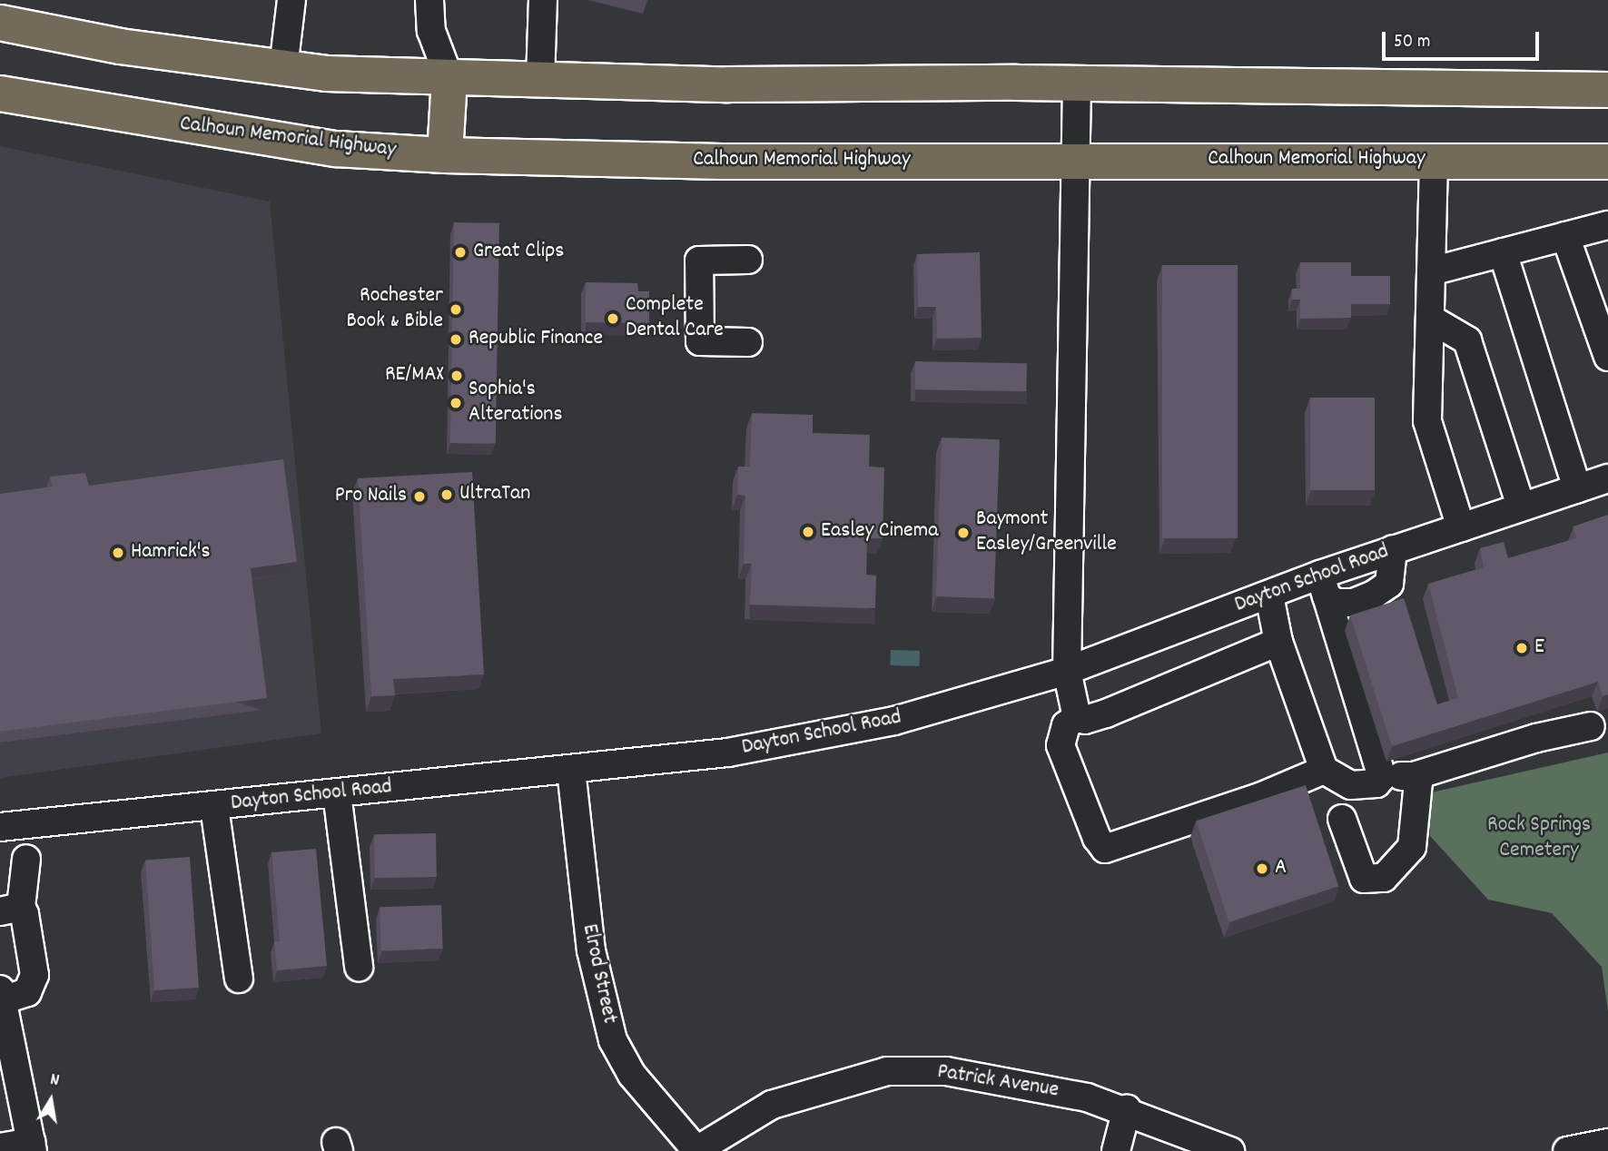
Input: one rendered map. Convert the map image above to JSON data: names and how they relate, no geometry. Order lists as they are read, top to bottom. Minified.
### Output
{"streets":{"highway":["Calhoun Memorial Highway"],"street":["Dayton School Road","Elrod Street","Patrick Avenue"]},"crossings":[["Dayton School Road","Elrod Street"],["Elrod Street","Patrick Avenue"]],"parks":["Rock Springs Cemetery"],"places":["Great Clips","Rochester Book & Bible","Complete Dental Care","Republic Finance","RE/MAX","Sophia's Alterations","UltraTan","Pro Nails","Easley Cinema","Baymont Easley/Greenville","Hamrick's","E","A"],"scale_bar":"50 m","north":"top"}
